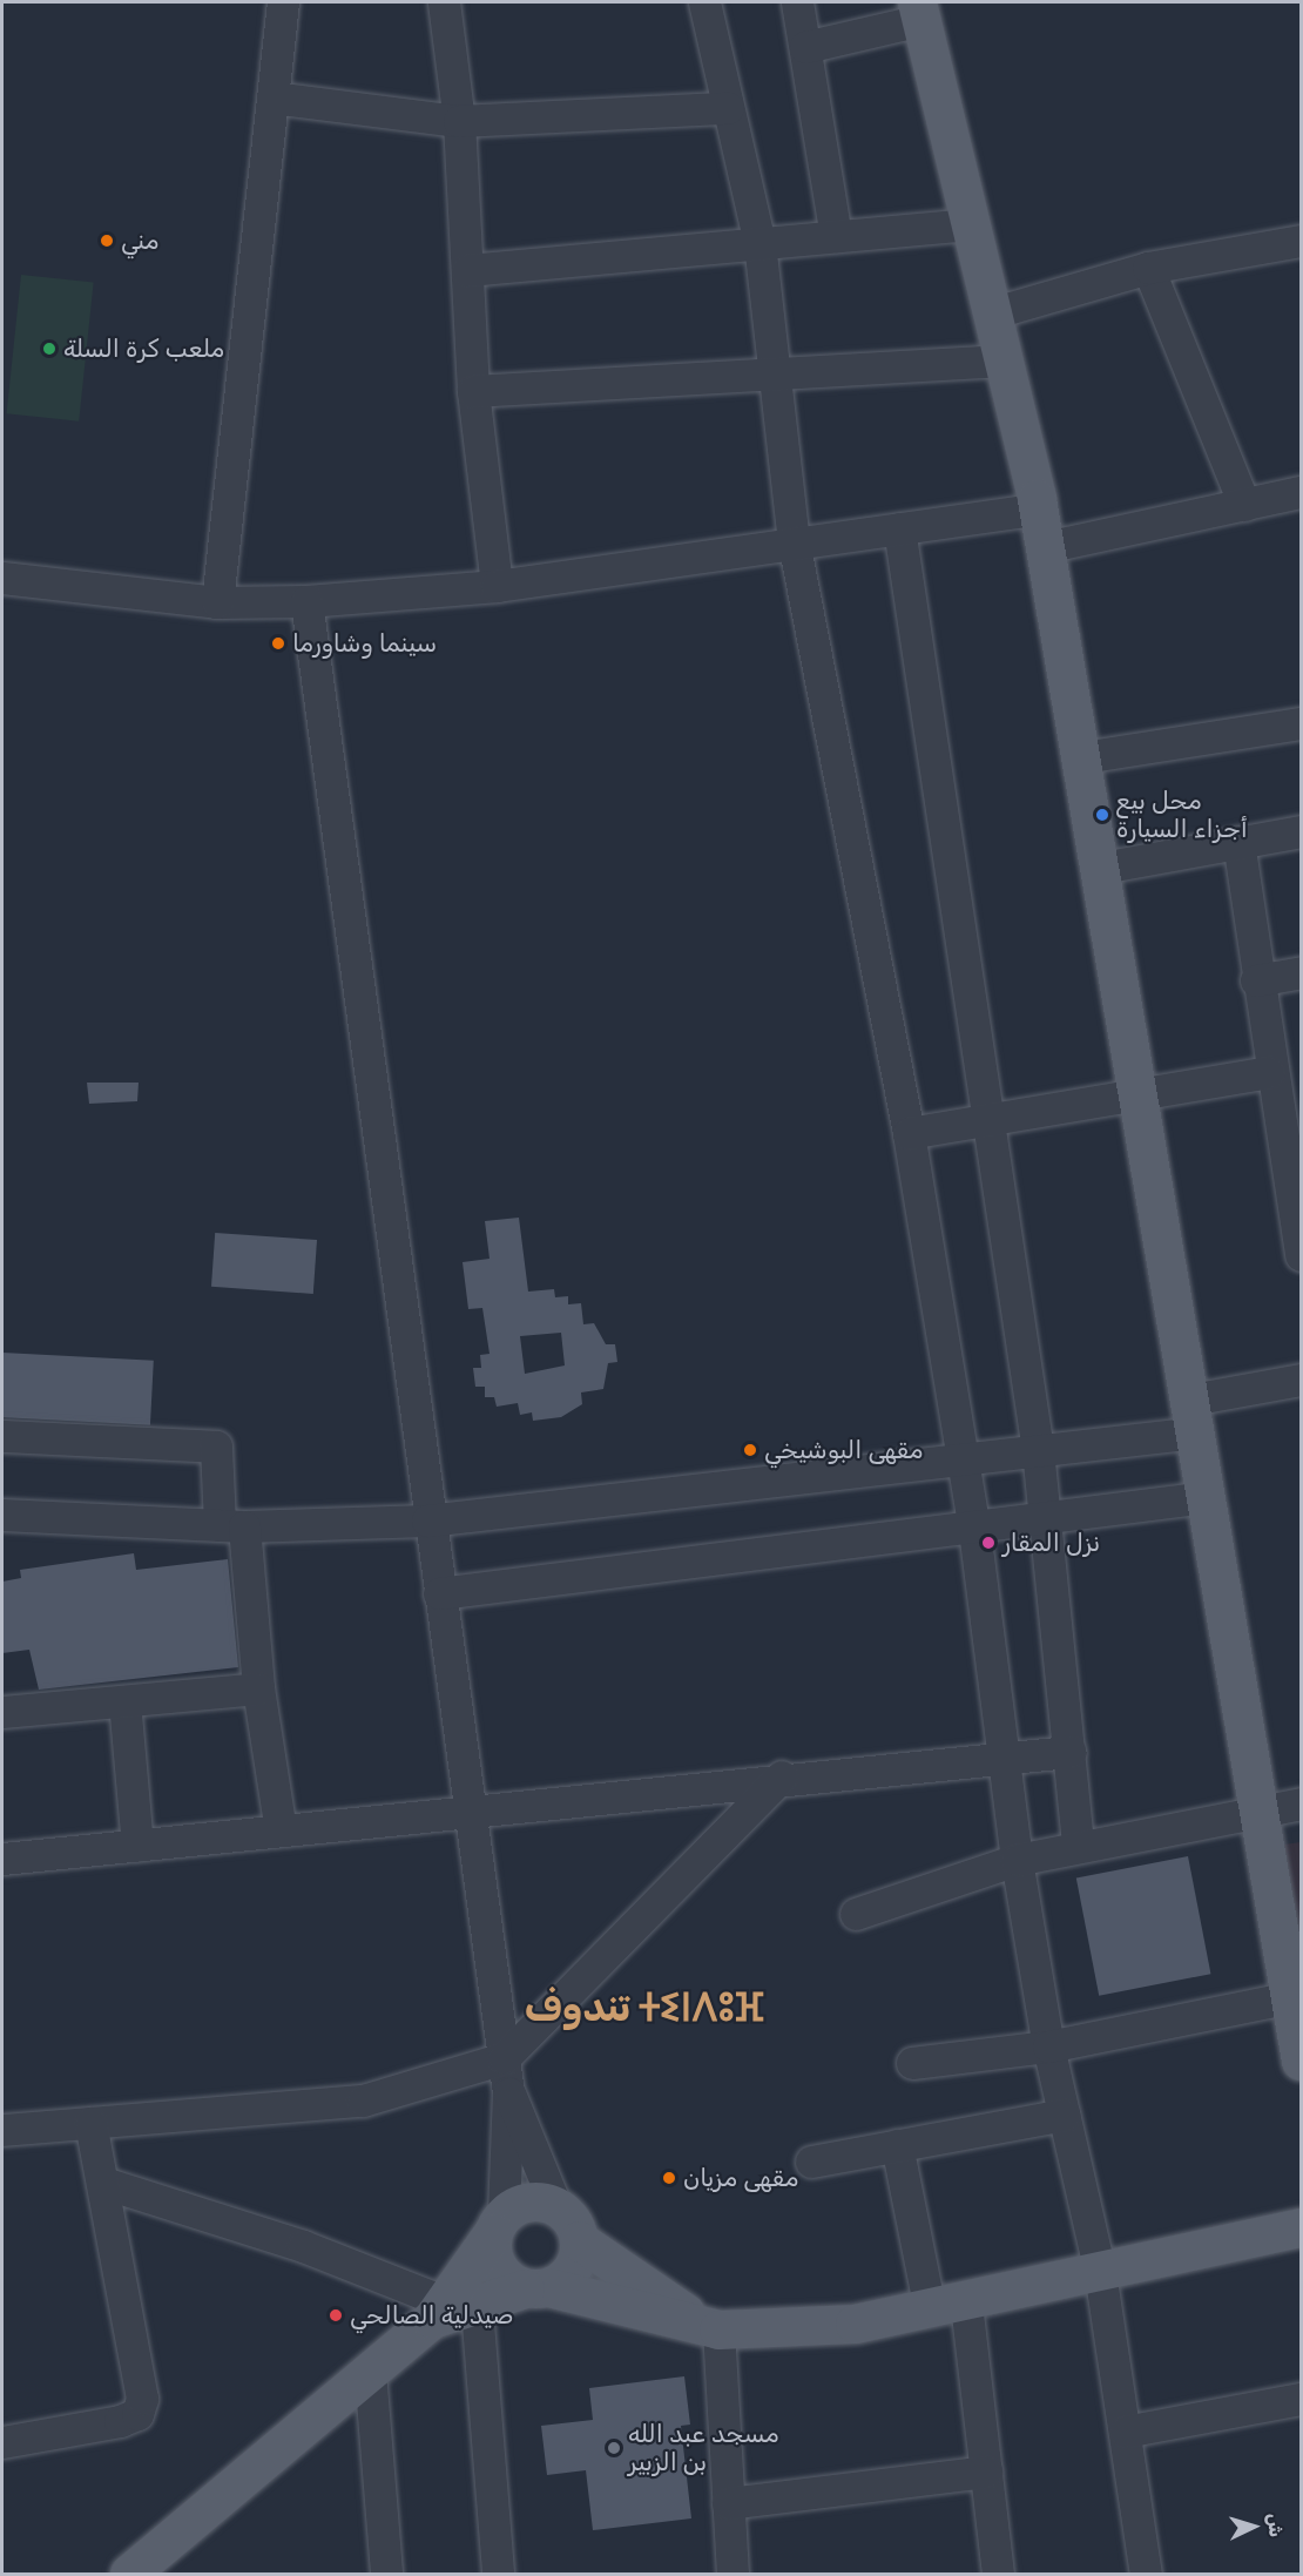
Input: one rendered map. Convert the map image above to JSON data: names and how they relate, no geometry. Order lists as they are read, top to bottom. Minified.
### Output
{"districts":["تندوف ⵜⵉⵏⴷⵓⴼ"],"places":["مني","ملعب كرة السلة","سينما وشاورما","محل بيع أجزاء السيارة","مقهى البوشيخي","نزل المقار","مقهى مزيان","صيدلية الصالحي","مسجد عبد الله بن الزبير"],"north":"right"}
